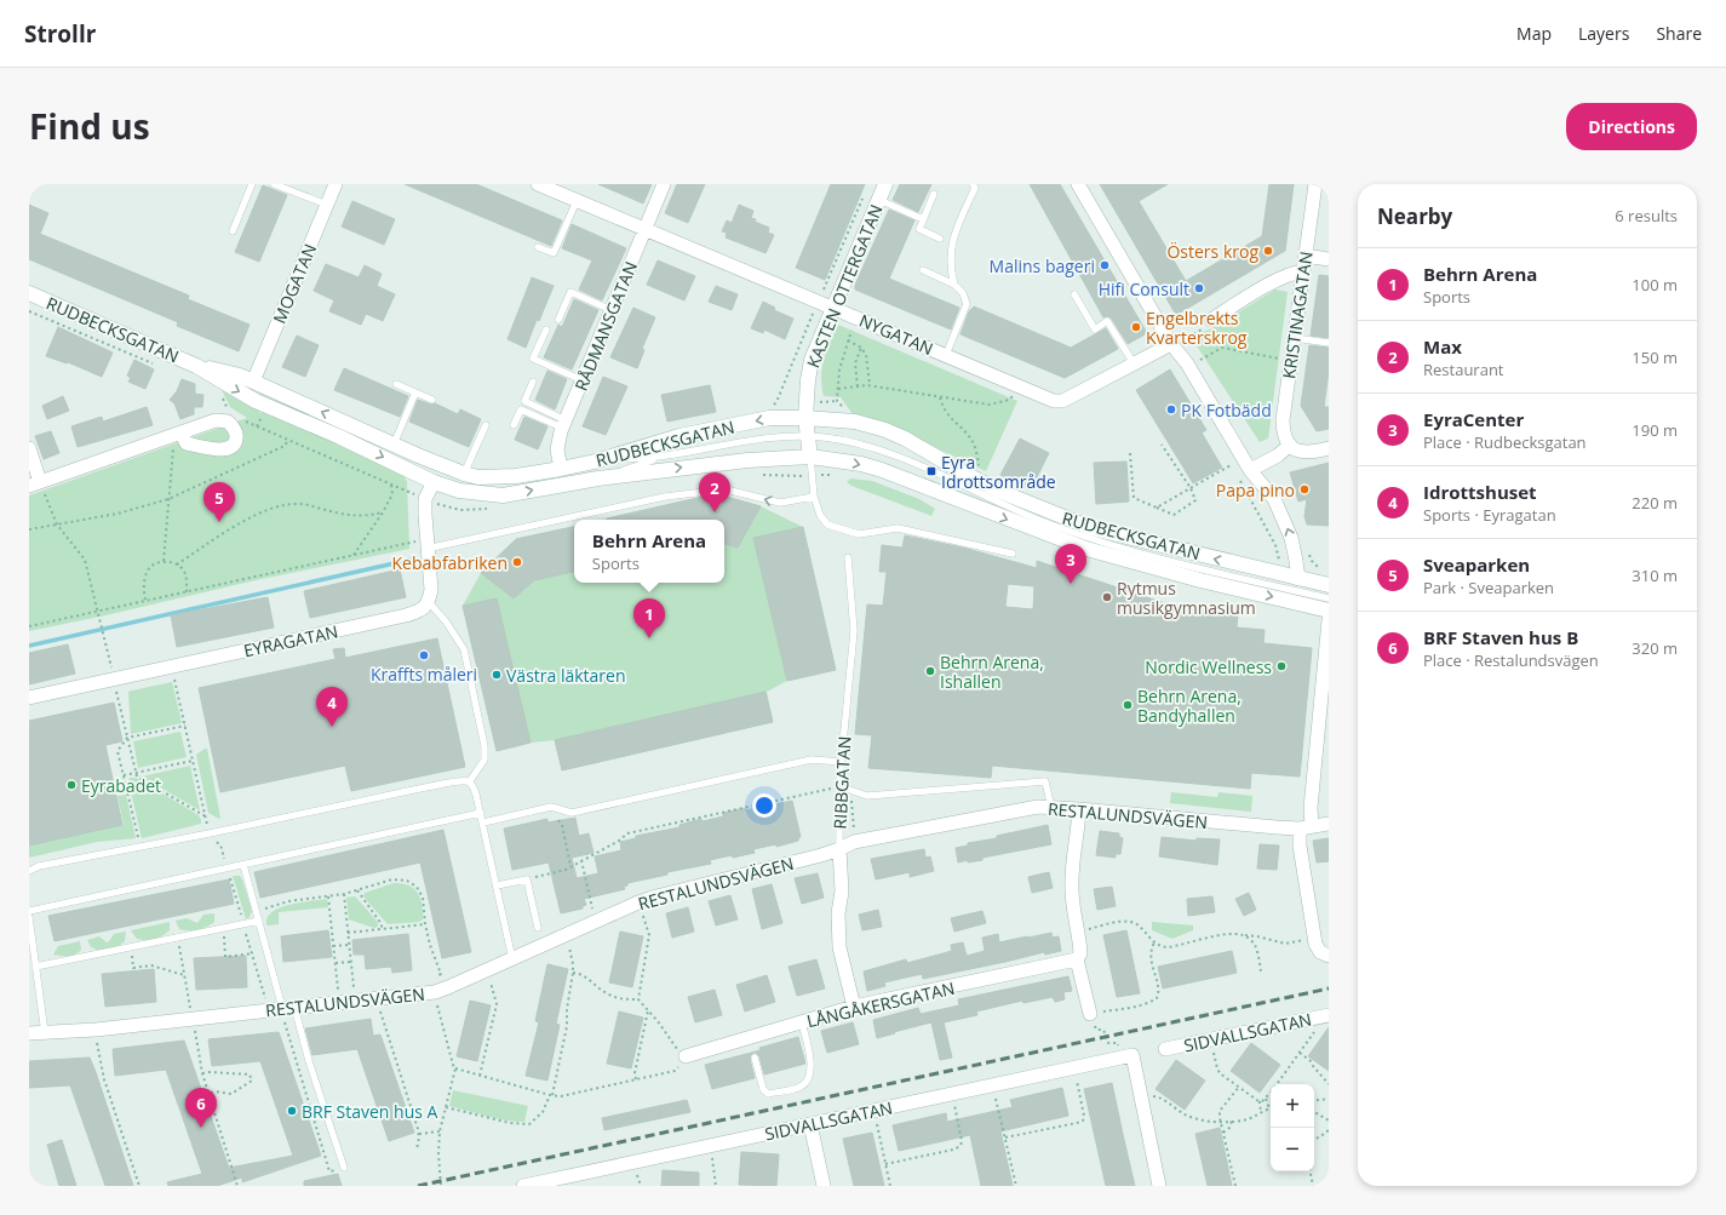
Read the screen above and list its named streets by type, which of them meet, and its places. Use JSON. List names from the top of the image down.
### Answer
{
  "streets": {
    "main road": ["KASTEN OTTERGATAN", "RUDBECKSGATAN"],
    "street": [
      "MOGATAN",
      "KRISTINAGATAN",
      "RÅDMANSGATAN",
      "NYGATAN",
      "EYRAGATAN",
      "RIBBGATAN",
      "RESTALUNDSVÄGEN",
      "LÅNGÅKERSGATAN",
      "SIDVALLSGATAN"
    ]
  },
  "crossings": [
    ["MOGATAN", "RUDBECKSGATAN"],
    ["KASTEN OTTERGATAN", "RUDBECKSGATAN"],
    ["KASTEN OTTERGATAN", "NYGATAN"],
    ["RÅDMANSGATAN", "RUDBECKSGATAN"],
    ["RÅDMANSGATAN", "NYGATAN"],
    ["RIBBGATAN", "RESTALUNDSVÄGEN"],
    ["RIBBGATAN", "LÅNGÅKERSGATAN"]
  ],
  "places": {
    "other": [
      "Östers krog",
      "Malins bageri",
      "Hifi Consult",
      "Engelbrekts Kvarterskrog",
      "PK Fotbädd",
      "Papa pino",
      "Kebabfabriken",
      "Rytmus musikgymnasium",
      "Kraffts måleri",
      "Nordic Wellness",
      "Behrn Arena, Ishallen",
      "Västra läktaren",
      "Behrn Arena, Bandyhallen",
      "Eyrabadet",
      "BRF Staven hus A"
    ],
    "transit": ["Eyra Idrottsområde"]
  },
  "page": {
    "header": "Strollr",
    "nav": ["Map", "Layers", "Share"],
    "title": "Find us",
    "buttons": "Directions",
    "heading": ["Nearby", "6 results"],
    "list": [
      {
        "mark": "1",
        "name": "Behrn Arena",
        "note": "Sports",
        "value": "100 m"
      },
      {
        "mark": "2",
        "name": "Max",
        "note": "Restaurant",
        "value": "150 m"
      },
      {
        "mark": "3",
        "name": "EyraCenter",
        "note": "Place · Rudbecksgatan",
        "value": "190 m"
      },
      {
        "mark": "4",
        "name": "Idrottshuset",
        "note": "Sports · Eyragatan",
        "value": "220 m"
      },
      {
        "mark": "5",
        "name": "Sveaparken",
        "note": "Park · Sveaparken",
        "value": "310 m"
      },
      {
        "mark": "6",
        "name": "BRF Staven hus B",
        "note": "Place · Restalundsvägen",
        "value": "320 m"
      }
    ],
    "pins": [
      "2",
      "5",
      "3",
      "1",
      "4",
      "6"
    ],
    "popup": ["Behrn Arena", "Sports"],
    "map_buttons": ["+", "−"]
  }
}
